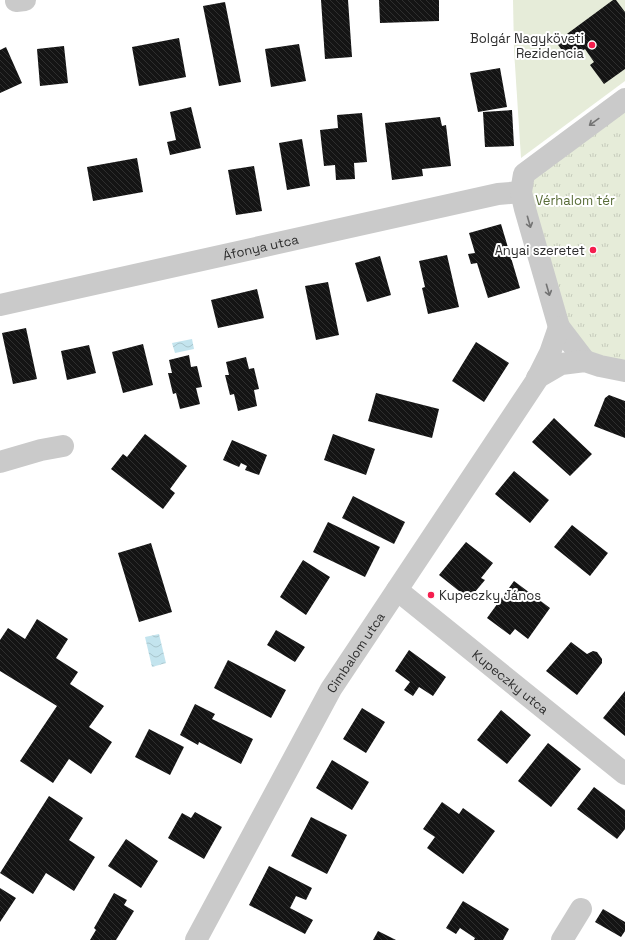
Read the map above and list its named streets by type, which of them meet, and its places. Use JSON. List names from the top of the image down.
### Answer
{
  "streets": {
    "street": ["Áfonya utca", "Cimbalom utca", "Kupeczky utca"]
  },
  "crossings": [
    ["Cimbalom utca", "Kupeczky utca"]
  ],
  "parks": ["Vérhalom tér"],
  "places": ["Bolgár Nagyköveti Rezidencia", "Anyai szeretet", "Kupeczky János"]
}
